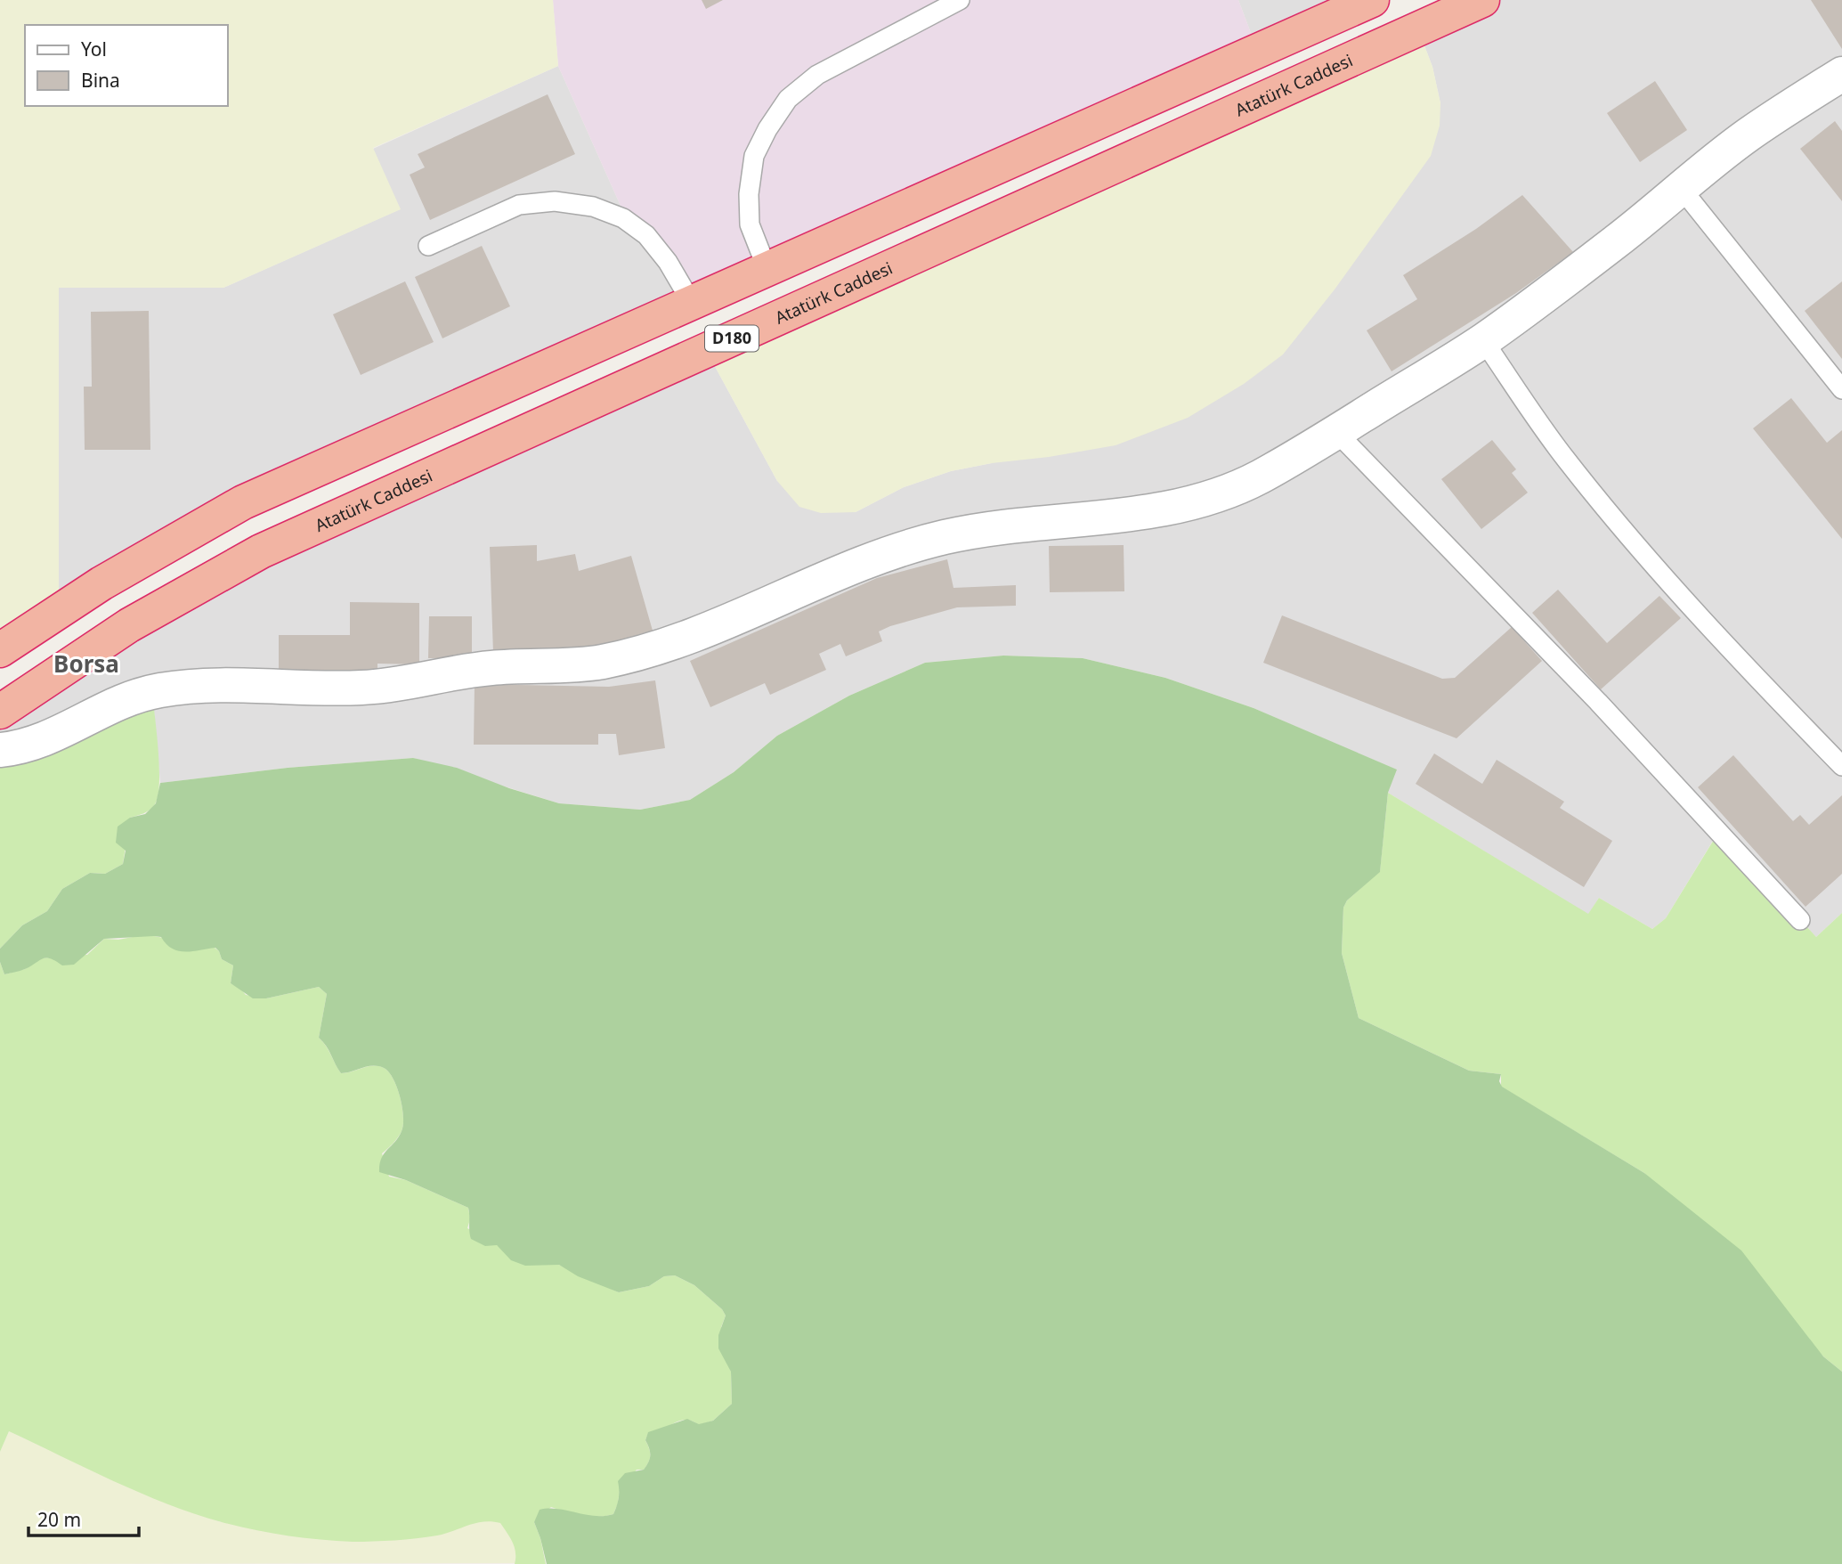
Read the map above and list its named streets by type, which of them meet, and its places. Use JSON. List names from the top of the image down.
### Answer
{
  "streets": {
    "highway": ["Atatürk Caddesi", "D180"]
  },
  "districts": ["Borsa"],
  "legend": ["Yol", "Bina"],
  "scale_bar": "20 m"
}
